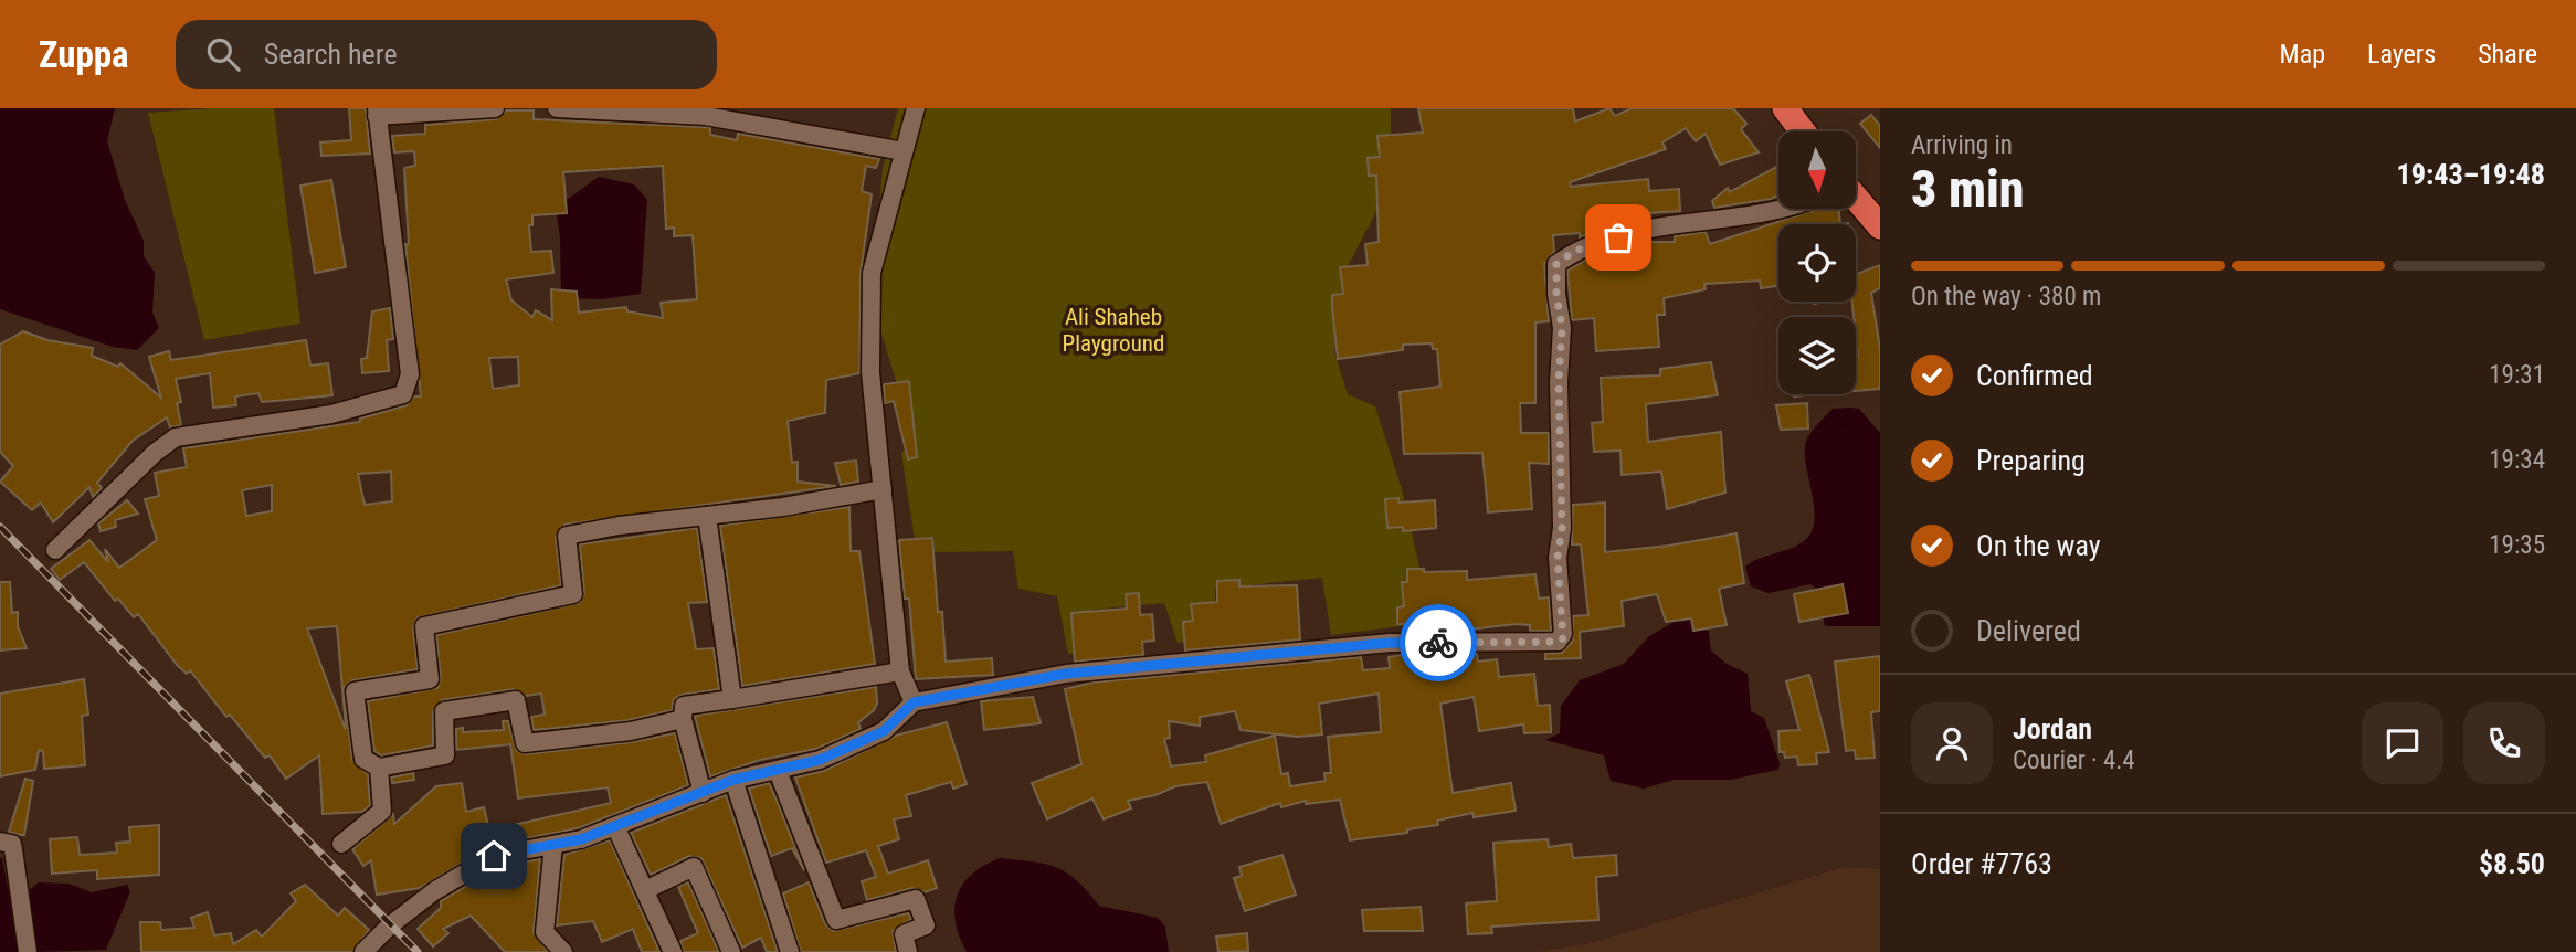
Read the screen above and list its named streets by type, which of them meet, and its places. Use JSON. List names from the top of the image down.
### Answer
{
  "parks": ["Ali Shaheb Playground"],
  "north": "bottom",
  "page": {
    "header": "Zuppa",
    "search": "Search here",
    "nav": ["Map", "Layers", "Share"],
    "heading": ["3 min", "Arriving in", "19:43–19:48"],
    "panel": [
      "Jordan",
      "Courier · 4.4",
      "Order #7763",
      "$8.50"
    ],
    "bar": "On the way · 380 m",
    "list": [
      ["Confirmed", "19:31"],
      ["Preparing", "19:34"],
      ["On the way", "19:35"],
      "Delivered"
    ]
  }
}
